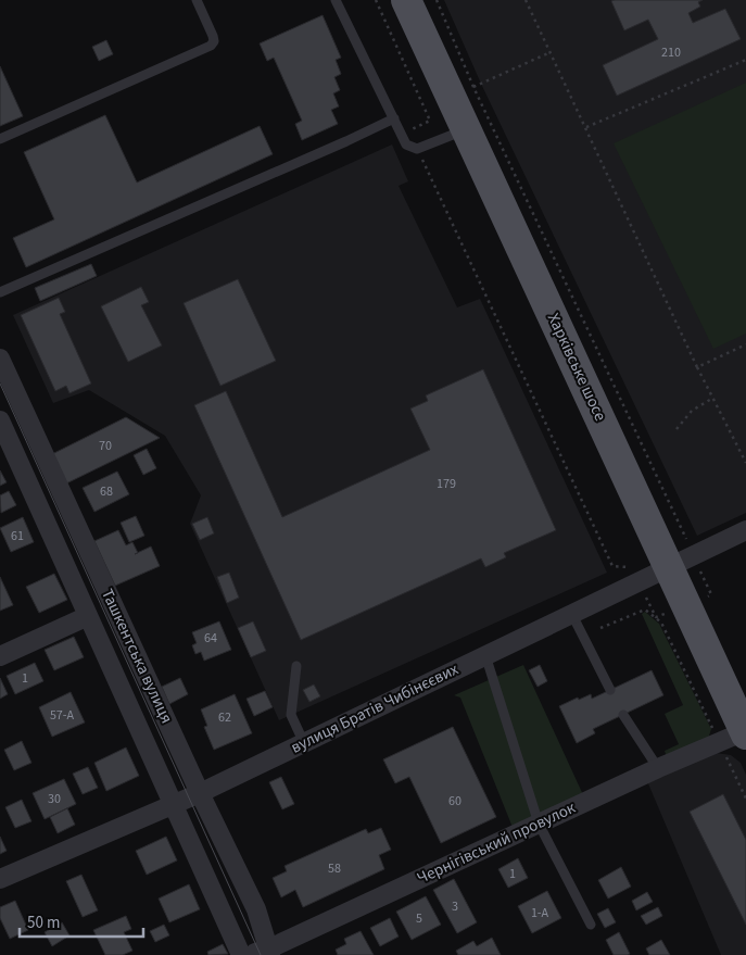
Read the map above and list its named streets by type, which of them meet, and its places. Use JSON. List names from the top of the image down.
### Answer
{
  "streets": {
    "main road": ["Харківське шосе"],
    "street": ["Ташкентська вулиця", "вулиця Братів Чибінєєвих", "Чернігівський провулок"]
  },
  "crossings": [
    ["Харківське шосе", "вулиця Братів Чибінєєвих"],
    ["Харківське шосе", "Чернігівський провулок"],
    ["Ташкентська вулиця", "вулиця Братів Чибінєєвих"],
    ["Ташкентська вулиця", "Чернігівський провулок"]
  ],
  "house_numbers": [
    "210",
    "70",
    "179",
    "68",
    "61",
    "64",
    "1",
    "57-А",
    "62",
    "30",
    "60",
    "58",
    "1",
    "3",
    "1-А",
    "5"
  ],
  "scale_bar": "50 m"
}
